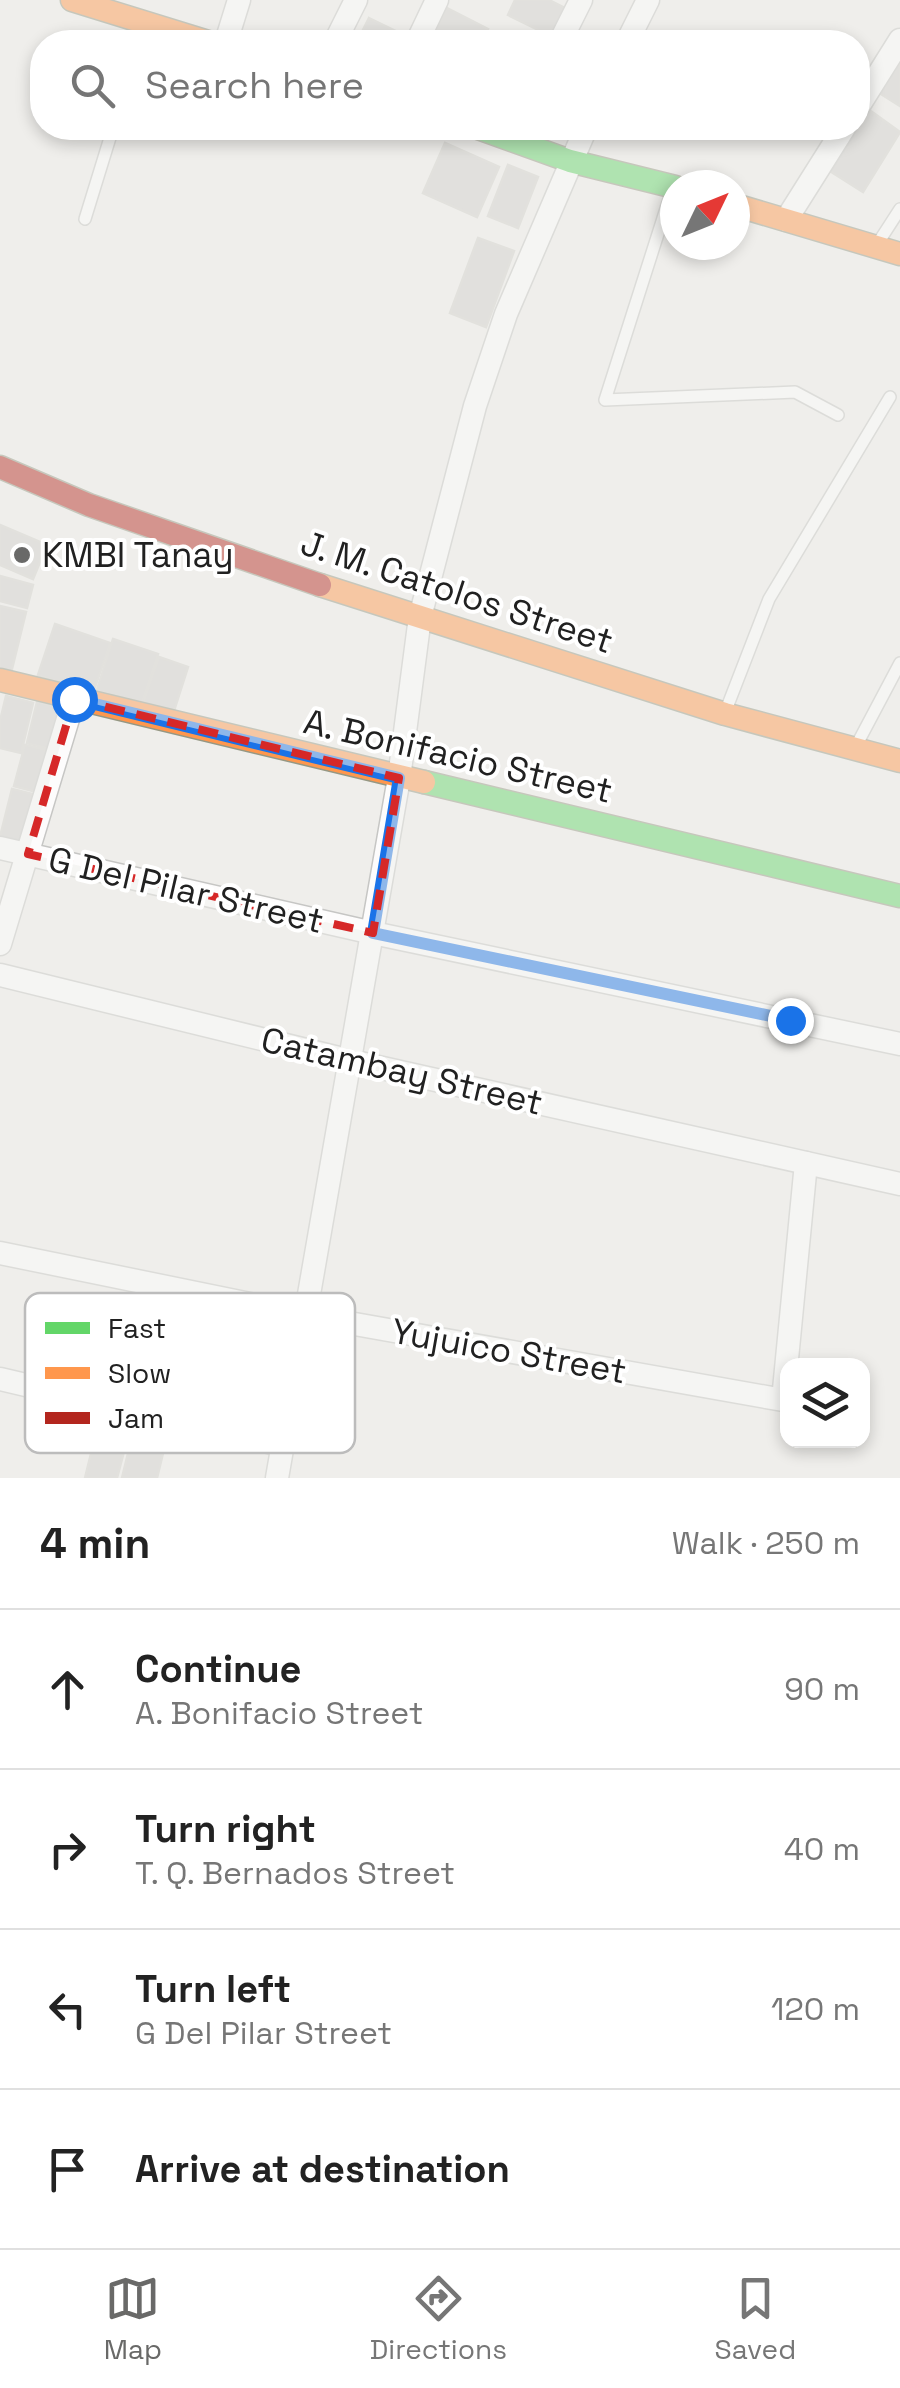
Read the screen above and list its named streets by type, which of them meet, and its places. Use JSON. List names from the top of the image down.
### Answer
{
  "streets": {
    "street": [
      "J. M. Catolos Street",
      "A. Bonifacio Street",
      "G Del Pilar Street",
      "Catambay Street",
      "Yujuico Street"
    ]
  },
  "crossings": [
    ["Catambay Street", "Yujuico Street"]
  ],
  "places": ["KMBI Tanay"],
  "legend": ["Fast", "Slow", "Jam"],
  "north": "top right",
  "page": {
    "search": "Search here",
    "heading": ["4 min", "Walk · 250 m"],
    "list": [
      ["Continue", "A. Bonifacio Street", "90 m"],
      ["Turn right", "T. Q. Bernados Street", "40 m"],
      ["Turn left", "G Del Pilar Street", "120 m"],
      "Arrive at destination"
    ],
    "nav": ["Map", "Directions", "Saved"]
  }
}
